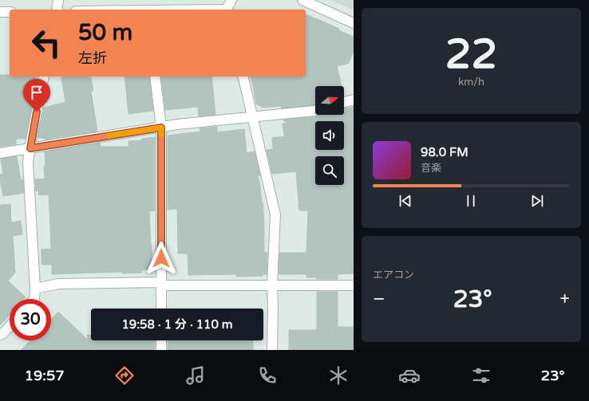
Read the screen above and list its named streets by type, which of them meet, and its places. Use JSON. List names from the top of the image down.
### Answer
{
  "north": "right",
  "page": {
    "tile": [
      ["22", "km/h"],
      "エアコン"
    ],
    "turn": ["50 m", "左折"],
    "song": ["98.0 FM", "音楽"],
    "heat": ["−", "23°", "+"],
    "limit": "30",
    "trip": "19:58 · 1 分 · 110 m",
    "tabs": ["19:57", "23°"]
  }
}
